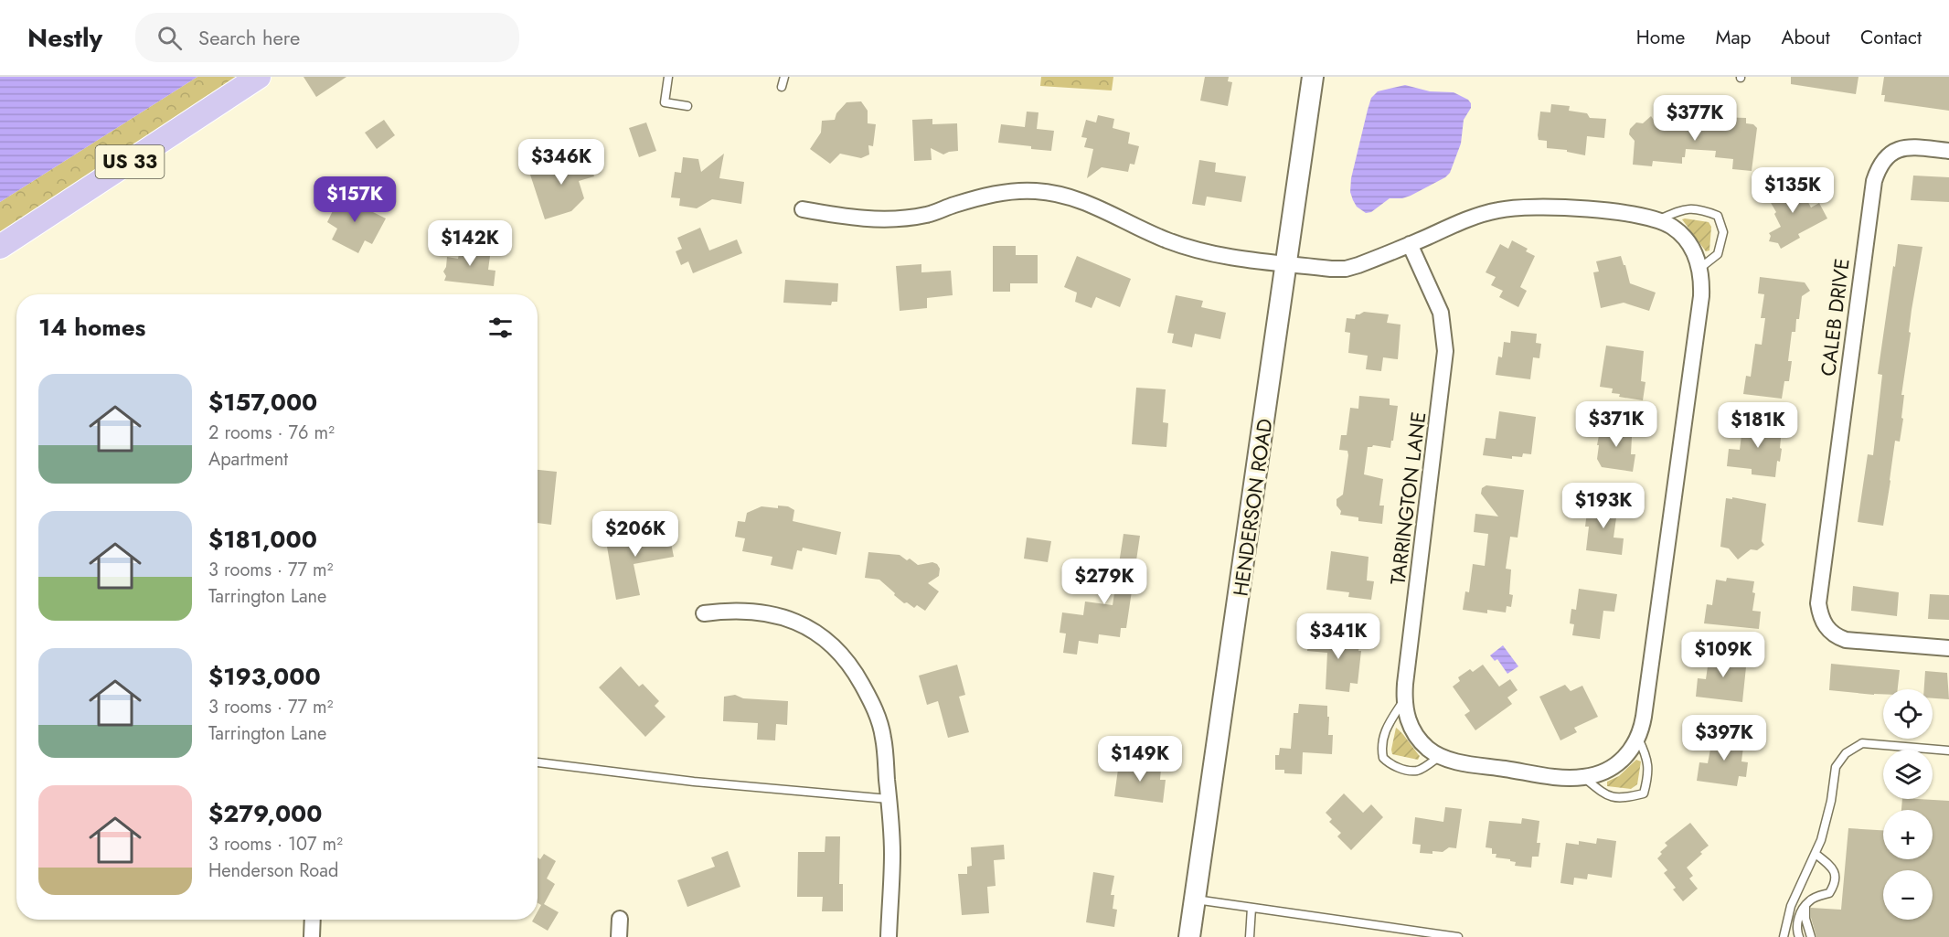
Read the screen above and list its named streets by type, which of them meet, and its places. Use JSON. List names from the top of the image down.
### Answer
{
  "streets": {
    "main road": ["US 33", "HENDERSON ROAD"],
    "street": ["CALEB DRIVE", "TARRINGTON LANE"]
  },
  "crossings": [
    ["TARRINGTON LANE", "HENDERSON ROAD"]
  ],
  "page": {
    "header": "Nestly",
    "search": "Search here",
    "nav": [
      "Home",
      "Map",
      "About",
      "Contact"
    ],
    "price": [
      "$377K",
      "$346K",
      "$135K",
      "$157K",
      "$142K",
      "$371K",
      "$181K",
      "$193K",
      "$206K",
      "$279K",
      "$341K",
      "$109K",
      "$397K",
      "$149K"
    ],
    "heading": "14 homes",
    "list": [
      {
        "name": "$157,000",
        "note": "2 rooms · 76 m² · Apartment"
      },
      {
        "name": "$181,000",
        "note": "3 rooms · 77 m² · Tarrington Lane"
      },
      {
        "name": "$193,000",
        "note": "3 rooms · 77 m² · Tarrington Lane"
      },
      {
        "name": "$279,000",
        "note": "3 rooms · 107 m² · Henderson Road"
      }
    ],
    "map_buttons": ["+", "−"]
  }
}
